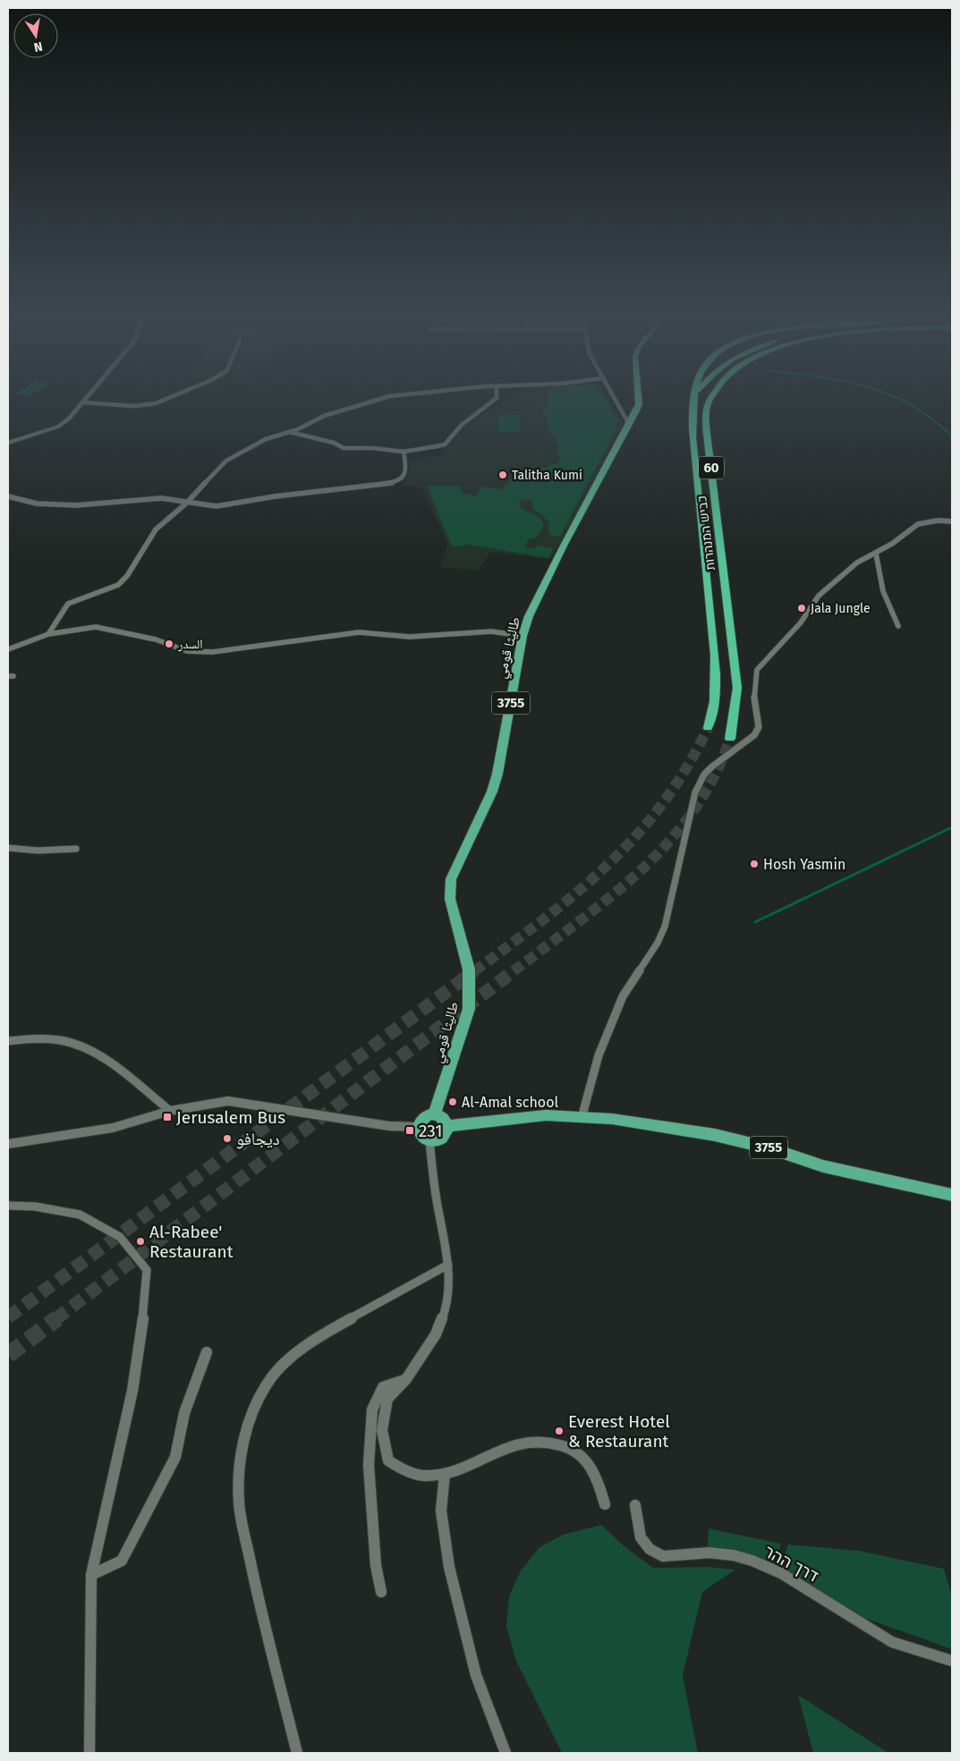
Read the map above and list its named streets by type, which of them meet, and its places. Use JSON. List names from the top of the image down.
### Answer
{
  "streets": {
    "highway": ["60", "כביש המנהרות"],
    "main road": ["طاليثا قومي", "3755"],
    "street": ["דרך ההר"]
  },
  "crossings": [
    ["60", "כביש המנהרות"],
    ["طاليثا قومي", "3755"]
  ],
  "places": {
    "other": [
      "Talitha Kumi",
      "Jala Jungle",
      "السدر",
      "Hosh Yasmin",
      "Al-Amal school",
      "ديجافو",
      "Al-Rabee' Restaurant",
      "Everest Hotel & Restaurant"
    ],
    "transit": ["Jerusalem Bus", "231"]
  },
  "north": "bottom"
}
